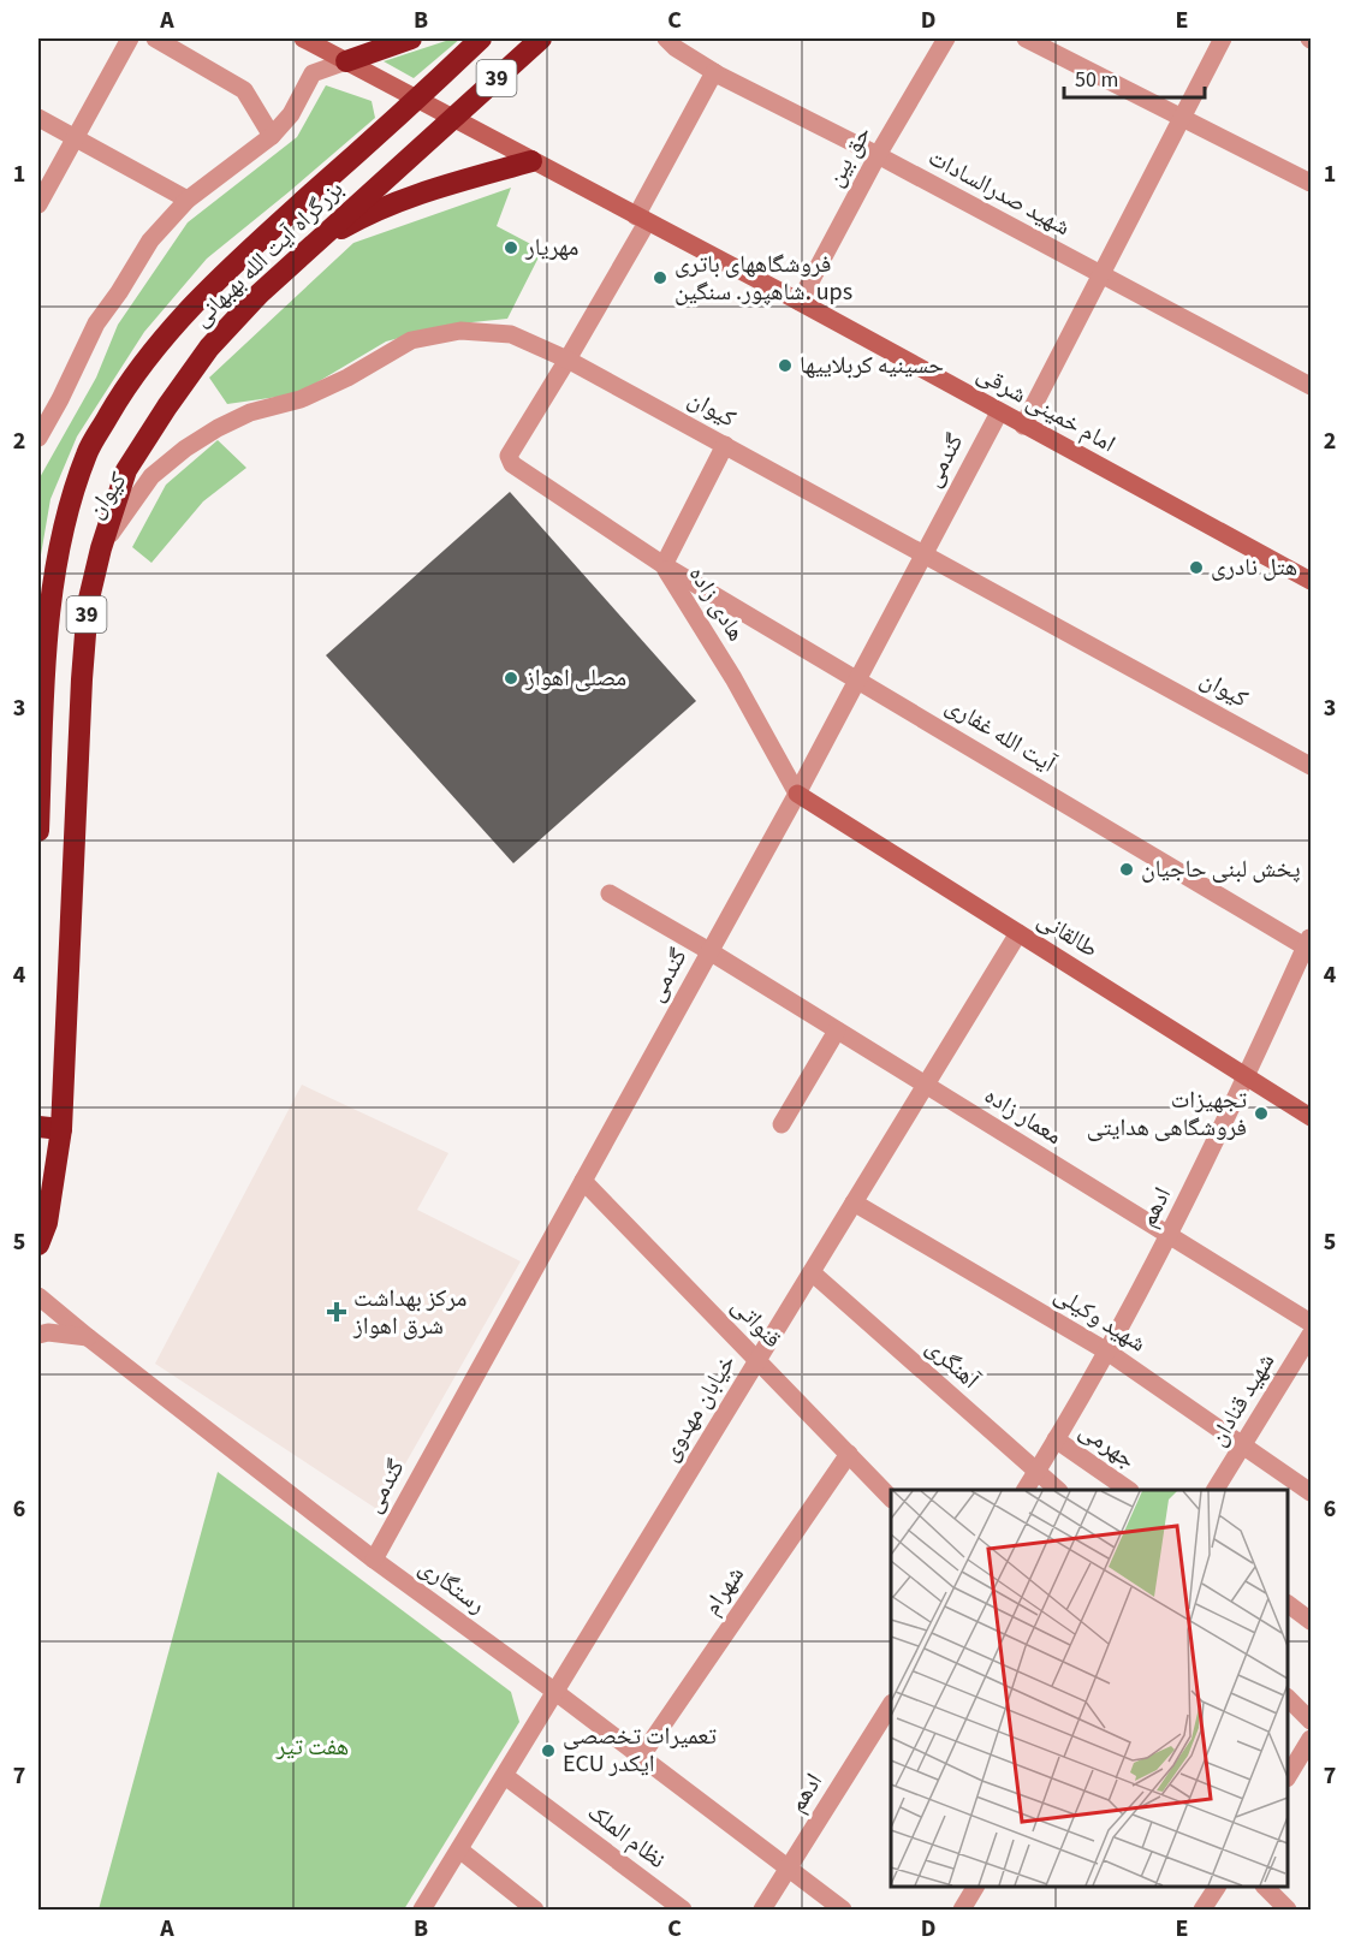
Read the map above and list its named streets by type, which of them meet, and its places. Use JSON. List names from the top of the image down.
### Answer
{
  "streets": {
    "highway": ["39", "بزرگراه آیت الله بهبهانی"],
    "main road": ["امام خمینی شرقی", "طالقانی"],
    "street": [
      "حق بین",
      "شهید صدرالسادات",
      "کیوان",
      "گندمی",
      "هادی زاده",
      "آیت الله غفاری",
      "معمار زاده",
      "ادهم",
      "شهید وکیلی",
      "قنواتی",
      "آهنگری",
      "شهید قنادان",
      "خیابان مهدوی",
      "جهرمی",
      "رستگاری",
      "شهرام",
      "نظام الملک"
    ]
  },
  "crossings": [
    ["حق بین", "شهید صدرالسادات"],
    ["حق بین", "امام خمینی شرقی"],
    ["بزرگراه آیت الله بهبهانی", "کیوان"],
    ["بزرگراه آیت الله بهبهانی", "امام خمینی شرقی"],
    ["کیوان", "گندمی"],
    ["کیوان", "هادی زاده"],
    ["امام خمینی شرقی", "گندمی"],
    ["گندمی", "هادی زاده"],
    ["گندمی", "آیت الله غفاری"],
    ["گندمی", "طالقانی"],
    ["گندمی", "معمار زاده"],
    ["گندمی", "قنواتی"],
    ["گندمی", "رستگاری"],
    ["هادی زاده", "آیت الله غفاری"],
    ["هادی زاده", "طالقانی"],
    ["آیت الله غفاری", "ادهم"],
    ["طالقانی", "ادهم"],
    ["طالقانی", "خیابان مهدوی"],
    ["معمار زاده", "ادهم"],
    ["معمار زاده", "خیابان مهدوی"],
    ["ادهم", "شهید وکیلی"],
    ["ادهم", "آهنگری"],
    ["ادهم", "جهرمی"],
    ["ادهم", "رستگاری"],
    ["شهید وکیلی", "شهید قنادان"],
    ["شهید وکیلی", "خیابان مهدوی"],
    ["قنواتی", "خیابان مهدوی"],
    ["قنواتی", "شهرام"],
    ["آهنگری", "خیابان مهدوی"],
    ["خیابان مهدوی", "رستگاری"],
    ["خیابان مهدوی", "نظام الملک"],
    ["رستگاری", "شهرام"]
  ],
  "parks": ["هفت تیر"],
  "places": {
    "other": [
      "مهریار",
      "فروشگاههای باتری شاهپور. سنگین. ups",
      "حسینیه کربلاییها",
      "هتل نادری",
      "مصلی اهواز",
      "پخش لبنی حاجیان",
      "تجهیزات فروشگاهی هدایتی",
      "تعمیرات تخصصی ECU ایکدر"
    ],
    "health": ["مرکز بهداشت شرق اهواز"]
  },
  "scale_bar": "50 m",
  "grid": {
    "columns": [
      "A",
      "B",
      "C",
      "D",
      "E"
    ],
    "rows": [
      "1",
      "2",
      "3",
      "4",
      "5",
      "6",
      "7"
    ]
  }
}
